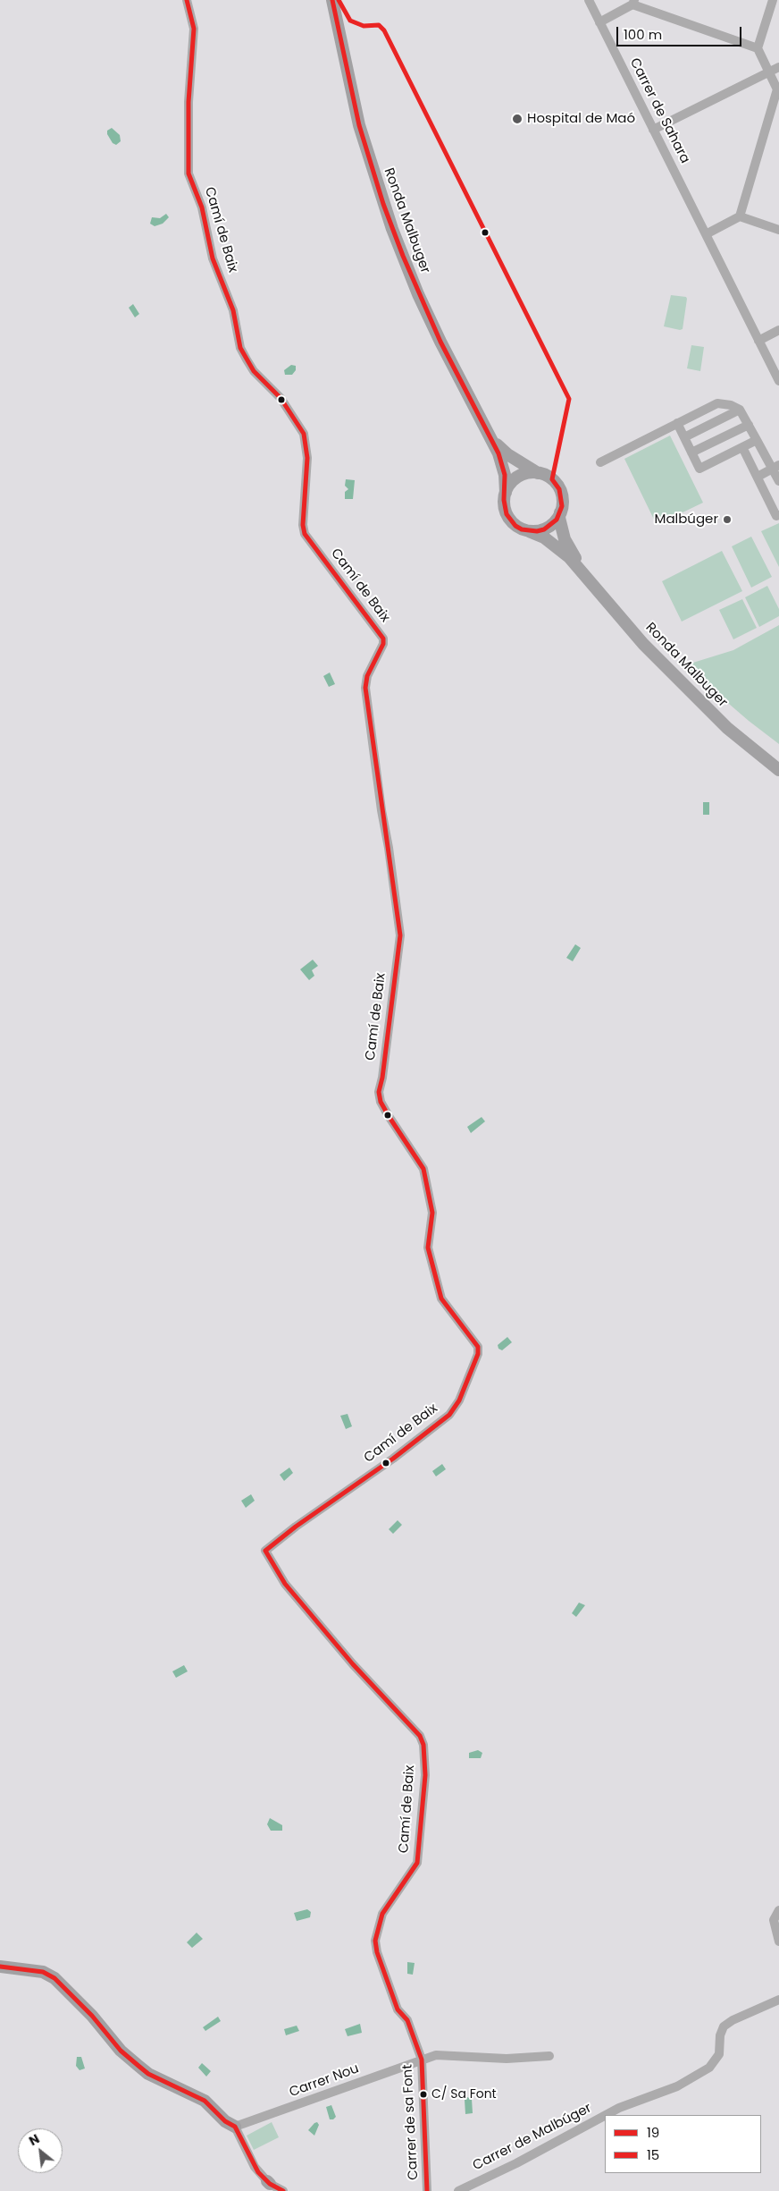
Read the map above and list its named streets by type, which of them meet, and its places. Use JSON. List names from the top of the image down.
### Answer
{
  "streets": {
    "street": [
      "Carrer de Sahara",
      "Ronda Malbuger",
      "Camí de Baix",
      "Carrer Nou",
      "Carrer de sa Font",
      "Carrer de Malbúger"
    ]
  },
  "crossings": [
    ["Camí de Baix", "Carrer de sa Font"],
    ["Carrer Nou", "Carrer de sa Font"]
  ],
  "places": ["Hospital de Maó", "Malbúger", "C/ Sa Font"],
  "lines": ["transit line 19", "transit line 15"],
  "legend": ["19", "15"],
  "scale_bar": "100 m",
  "north": "top left"
}
